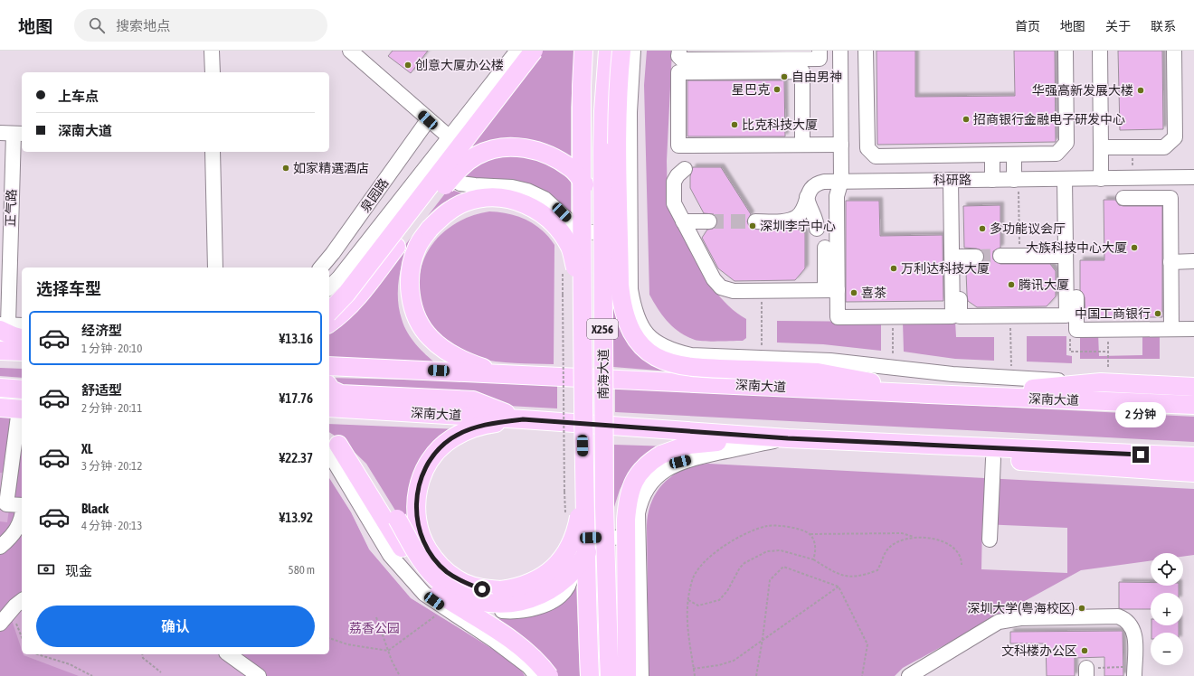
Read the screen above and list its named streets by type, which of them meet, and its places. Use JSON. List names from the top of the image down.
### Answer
{
  "streets": {
    "main road": ["X256", "南海大道", "深南大道"],
    "street": ["科研路", "泉园路", "正气路"]
  },
  "parks": ["荔香公园"],
  "places": [
    "创意大厦办公楼",
    "自由男神",
    "星巴克",
    "华强高新发展大楼",
    "招商银行金融电子研发中心",
    "比克科技大厦",
    "如家精選酒店",
    "深圳李宁中心",
    "多功能议会厅",
    "大族科技中心大厦",
    "万利达科技大厦",
    "腾讯大厦",
    "喜茶",
    "中国工商银行",
    "深圳大学(粤海校区)",
    "文科楼办公区"
  ],
  "page": {
    "header": "地图",
    "search": "搜索地点",
    "nav": [
      "首页",
      "地图",
      "关于",
      "联系"
    ],
    "banner": ["上车点", "深南大道"],
    "heading": "选择车型",
    "list": [
      {
        "name": "经济型",
        "note": "1 分钟 · 20:10",
        "value": "¥13.16"
      },
      {
        "name": "舒适型",
        "note": "2 分钟 · 20:11",
        "value": "¥17.76"
      },
      {
        "name": "XL",
        "note": "3 分钟 · 20:12",
        "value": "¥22.37"
      },
      {
        "name": "Black",
        "note": "4 分钟 · 20:13",
        "value": "¥13.92"
      }
    ],
    "bubble": "2 分钟",
    "pay": ["现金", "580 m"],
    "map_buttons": ["+", "−"],
    "buttons": "确认"
  }
}
